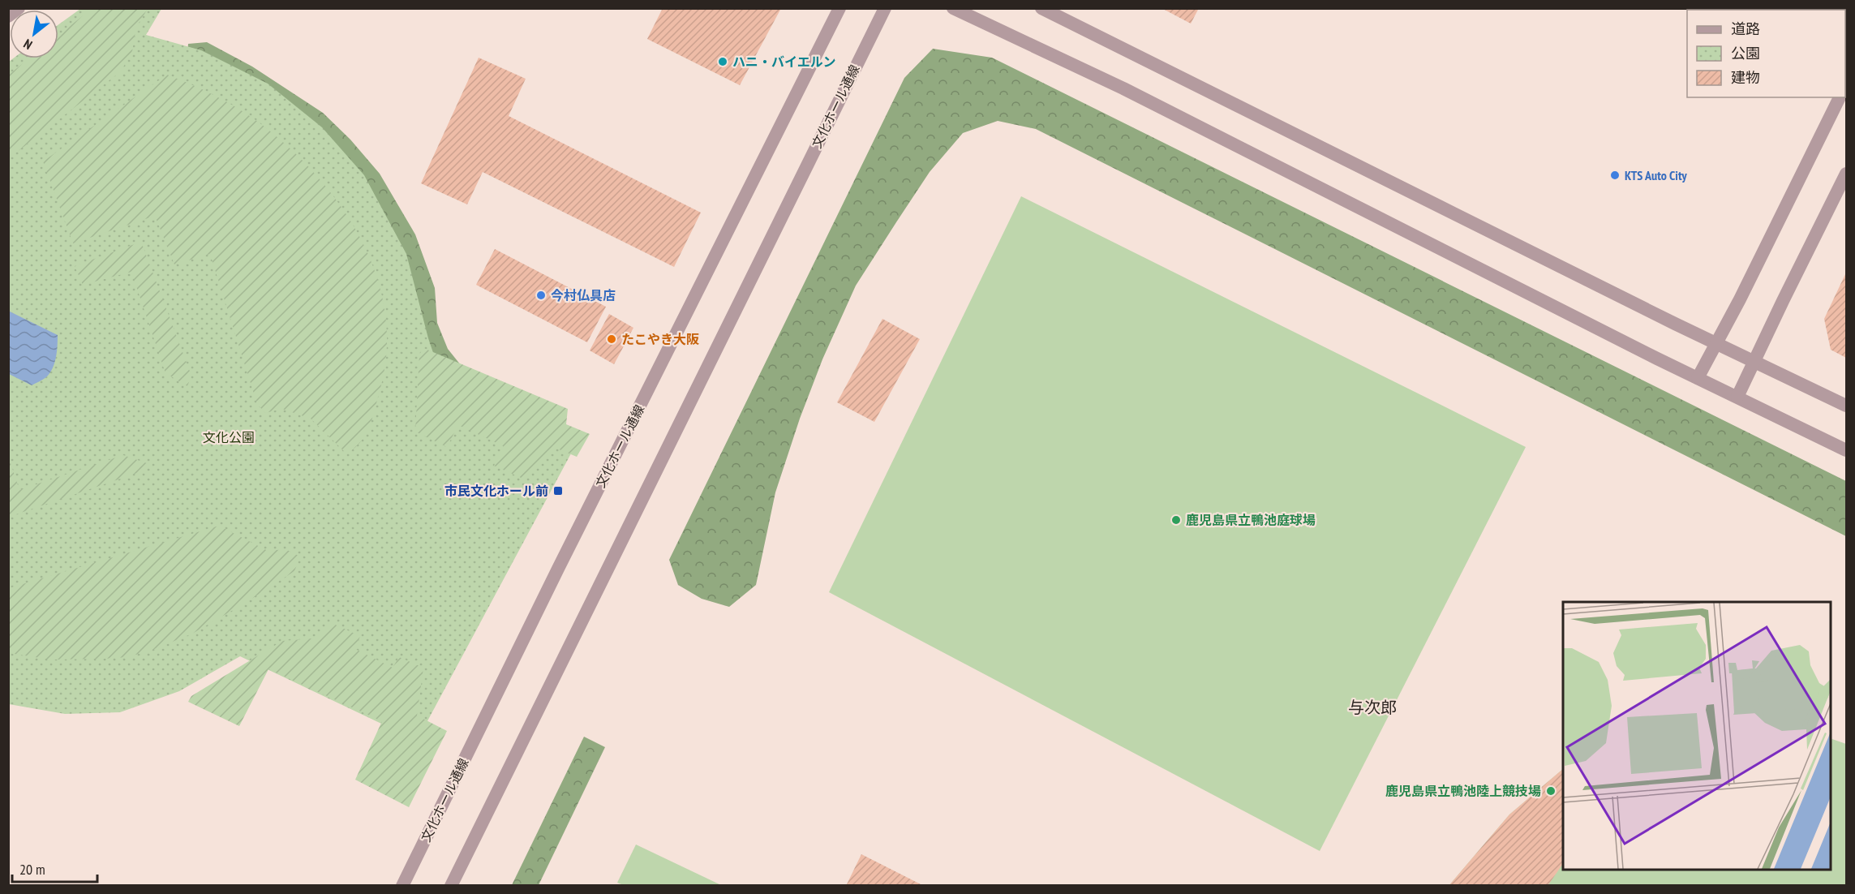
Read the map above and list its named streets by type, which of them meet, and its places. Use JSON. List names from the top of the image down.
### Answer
{
  "streets": {
    "street": ["文化ホール通線"]
  },
  "districts": ["与次郎"],
  "parks": ["文化公園"],
  "places": {
    "other": [
      "ハニ・バイエルン",
      "KTS Auto City",
      "今村仏具店",
      "たこやき大阪",
      "鹿児島県立鴨池庭球場",
      "鹿児島県立鴨池陸上競技場"
    ],
    "transit": ["市民文化ホール前"]
  },
  "legend": ["道路", "公園", "建物"],
  "scale_bar": "20 m",
  "north": "bottom left"
}
